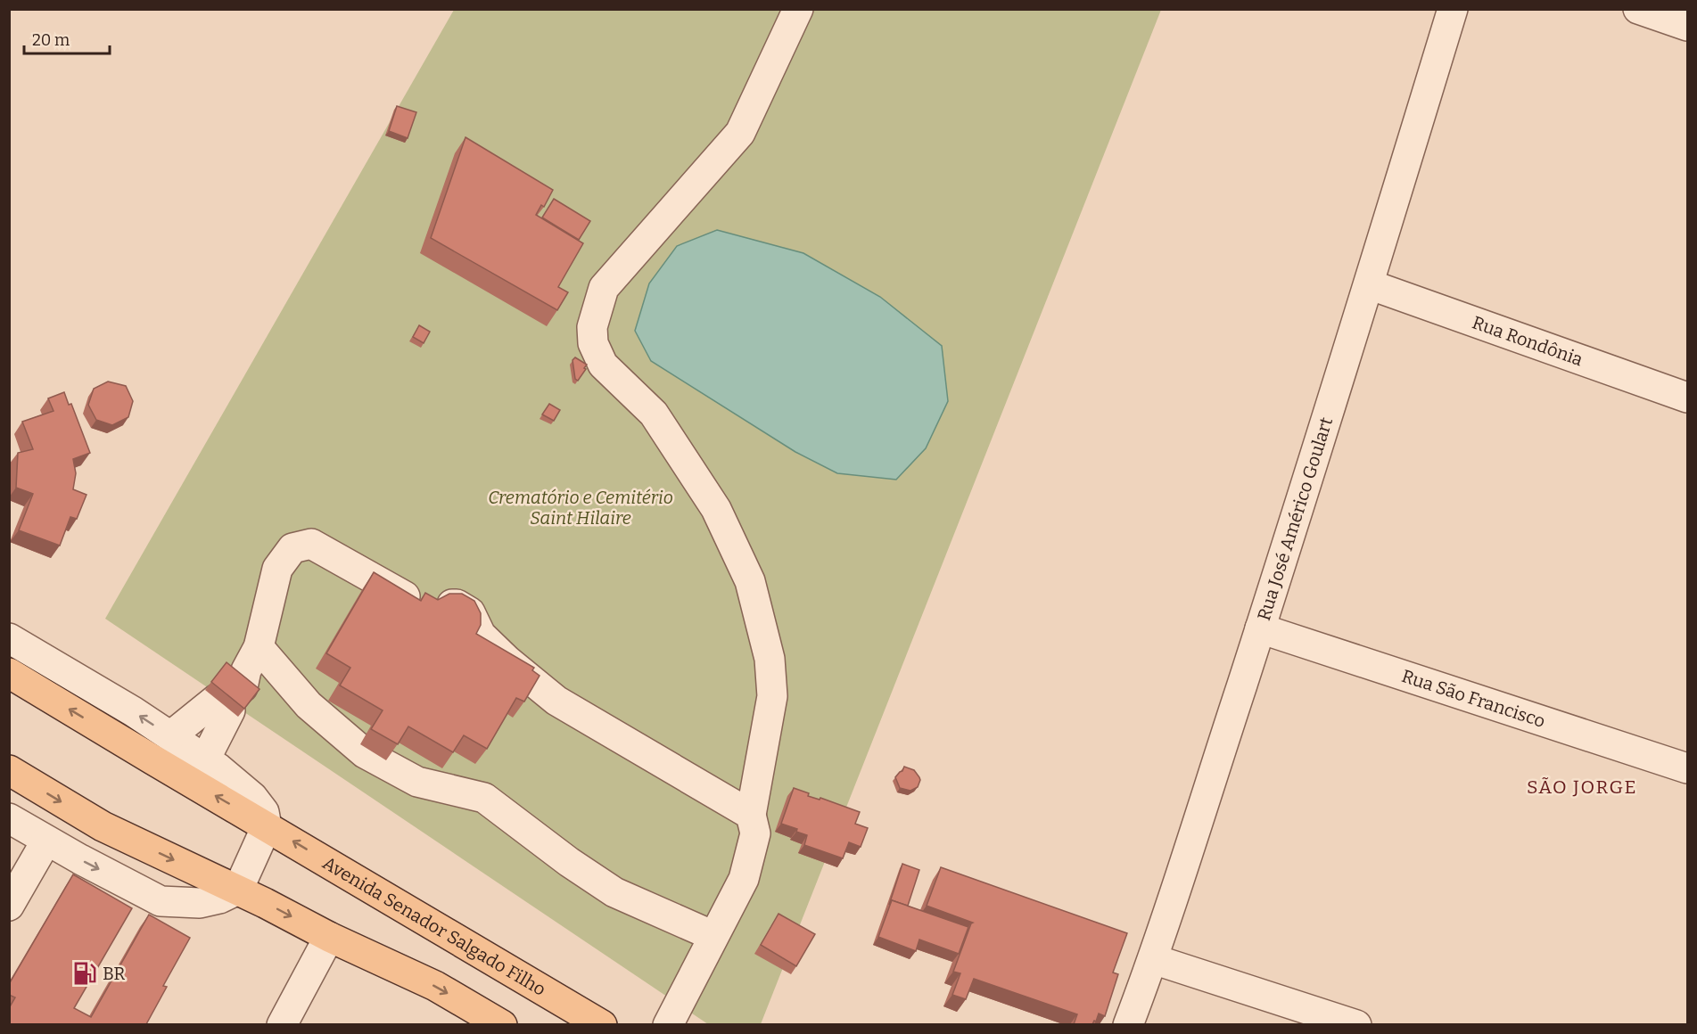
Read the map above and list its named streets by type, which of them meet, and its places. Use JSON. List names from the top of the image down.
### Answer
{
  "streets": {
    "main road": ["Avenida Senador Salgado Filho"],
    "street": ["Rua Rondônia", "Rua José Américo Goulart", "Rua São Francisco"]
  },
  "crossings": [
    ["Rua Rondônia", "Rua José Américo Goulart"],
    ["Rua José Américo Goulart", "Rua São Francisco"]
  ],
  "districts": ["SÃO JORGE"],
  "parks": ["Crematório e Cemitério Saint Hilaire"],
  "places": {
    "fuel station": ["BR"]
  },
  "scale_bar": "20 m"
}
